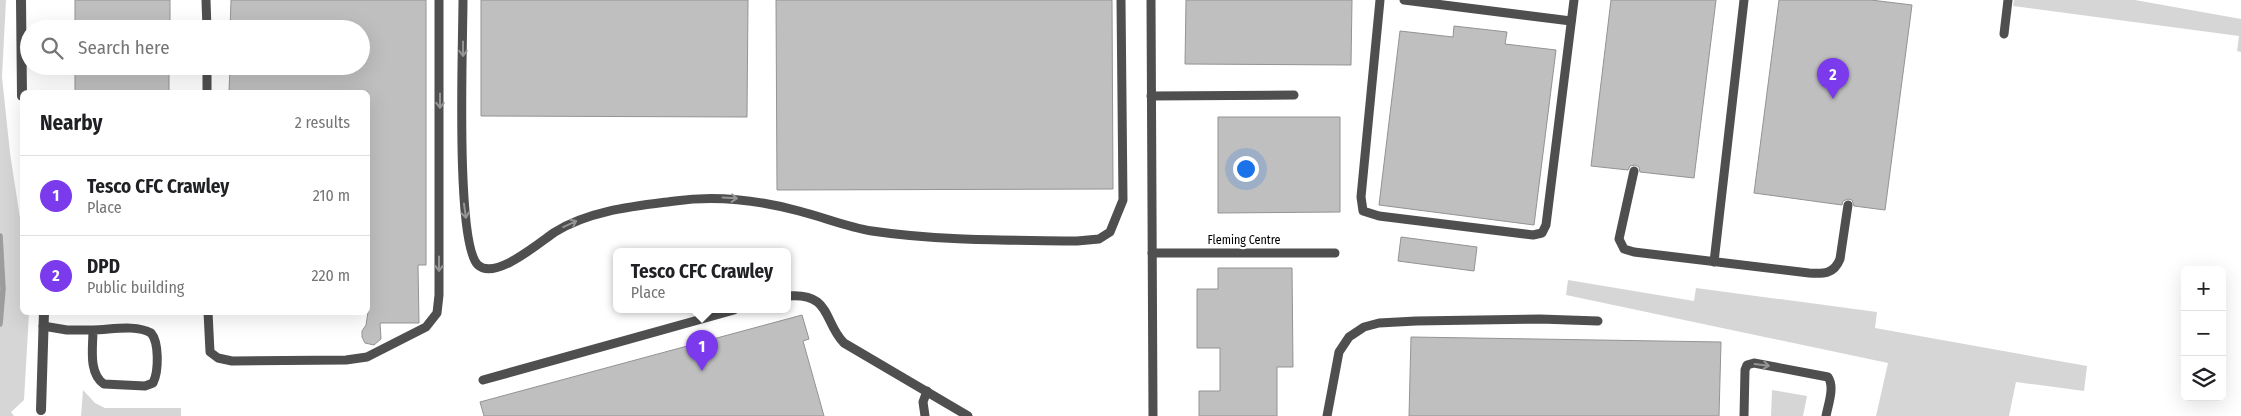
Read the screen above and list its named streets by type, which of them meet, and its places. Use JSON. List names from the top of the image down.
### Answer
{
  "streets": {
    "lane": ["Fleming Centre"]
  },
  "page": {
    "search": "Search here",
    "pins": ["2", "1"],
    "heading": ["Nearby", "2 results"],
    "list": [
      {
        "mark": "1",
        "name": "Tesco CFC Crawley",
        "note": "Place",
        "value": "210 m"
      },
      {
        "mark": "2",
        "name": "DPD",
        "note": "Public building",
        "value": "220 m"
      }
    ],
    "popup": ["Tesco CFC Crawley", "Place"],
    "map_buttons": ["+", "−"]
  }
}
